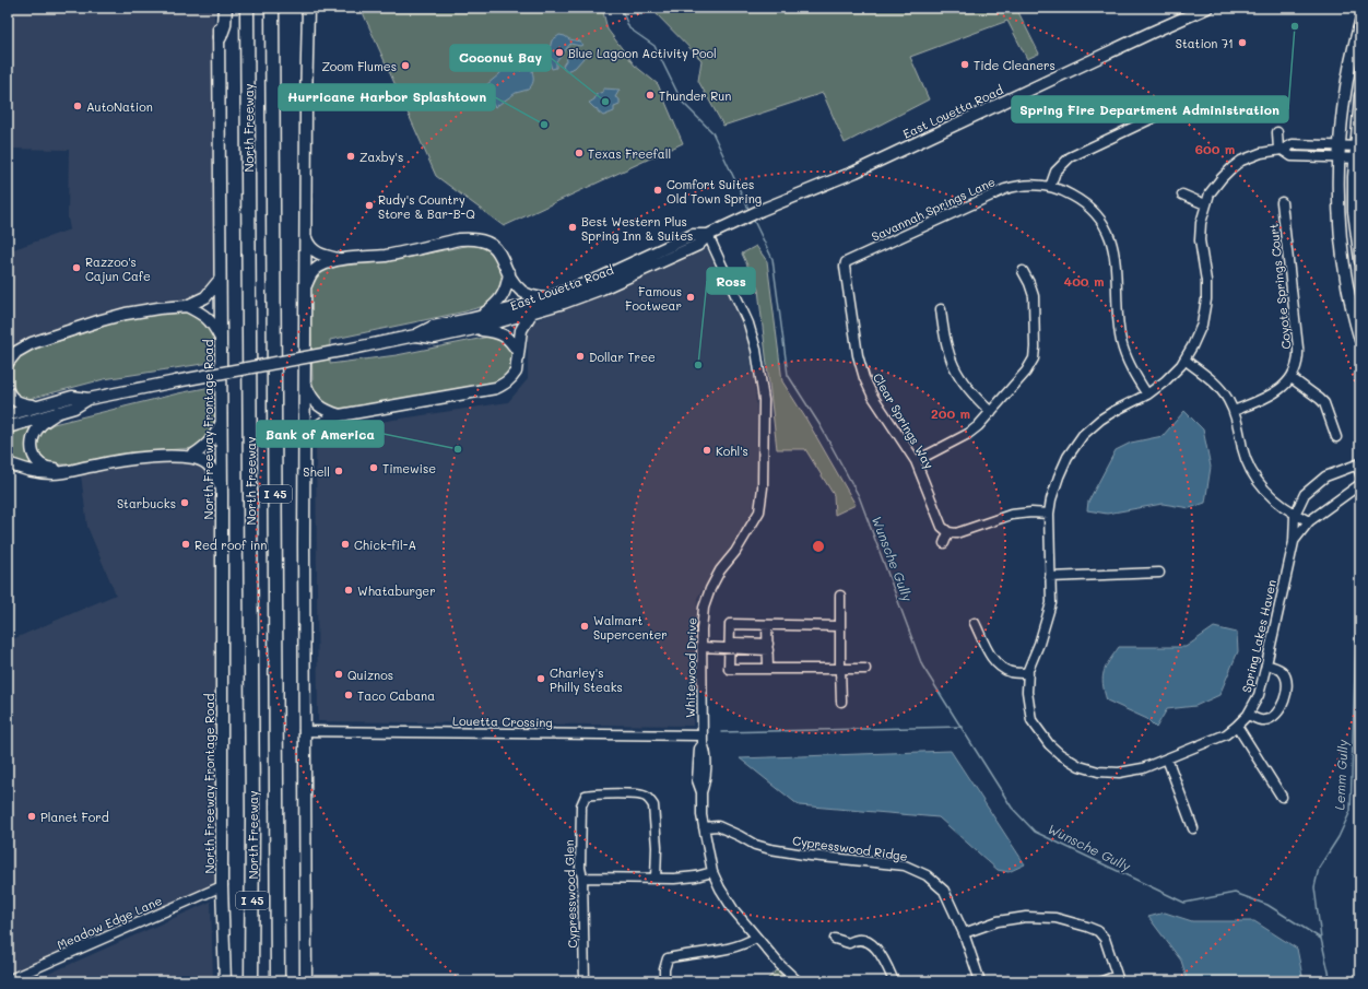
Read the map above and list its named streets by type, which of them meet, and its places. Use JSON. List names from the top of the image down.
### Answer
{
  "streets": {
    "highway": ["North Freeway", "I 45"],
    "main road": ["East Louetta Road", "North Freeway Frontage Road"],
    "street": [
      "Savannah Springs Lane",
      "Coyote Springs Court",
      "Clear Springs Way",
      "Spring Lakes Haven",
      "Whitewood Drive",
      "Louetta Crossing",
      "Cypresswood Ridge",
      "Cypresswood Glen",
      "Meadow Edge Lane"
    ]
  },
  "crossings": [
    ["East Louetta Road", "Whitewood Drive"],
    ["Savannah Springs Lane", "Clear Springs Way"],
    ["Savannah Springs Lane", "Spring Lakes Haven"],
    ["North Freeway Frontage Road", "Meadow Edge Lane"],
    ["Whitewood Drive", "Louetta Crossing"],
    ["Whitewood Drive", "Cypresswood Ridge"]
  ],
  "water": ["Wunsche Gully", "Lemm Gully"],
  "places": [
    "Spring Fire Department Administration",
    "Station 71",
    "Blue Lagoon Activity Pool",
    "Tide Cleaners",
    "Zoom Flumes",
    "Thunder Run",
    "Coconut Bay",
    "AutoNation",
    "Hurricane Harbor Splashtown",
    "Texas Freefall",
    "Zaxby's",
    "Comfort Suites Old Town Spring",
    "Rudy's Country Store & Bar-B-Q",
    "Best Western Plus Spring Inn & Suites",
    "Razzoo's Cajun Cafe",
    "Famous Footwear",
    "Dollar Tree",
    "Ross",
    "Bank of America",
    "Kohl's",
    "Timewise",
    "Shell",
    "Starbucks",
    "Red roof inn",
    "Chick-fil-A",
    "Whataburger",
    "Walmart Supercenter",
    "Quiznos",
    "Charley's Philly Steaks",
    "Taco Cabana",
    "Planet Ford"
  ],
  "rings": ["600 m", "400 m", "200 m"]
}
